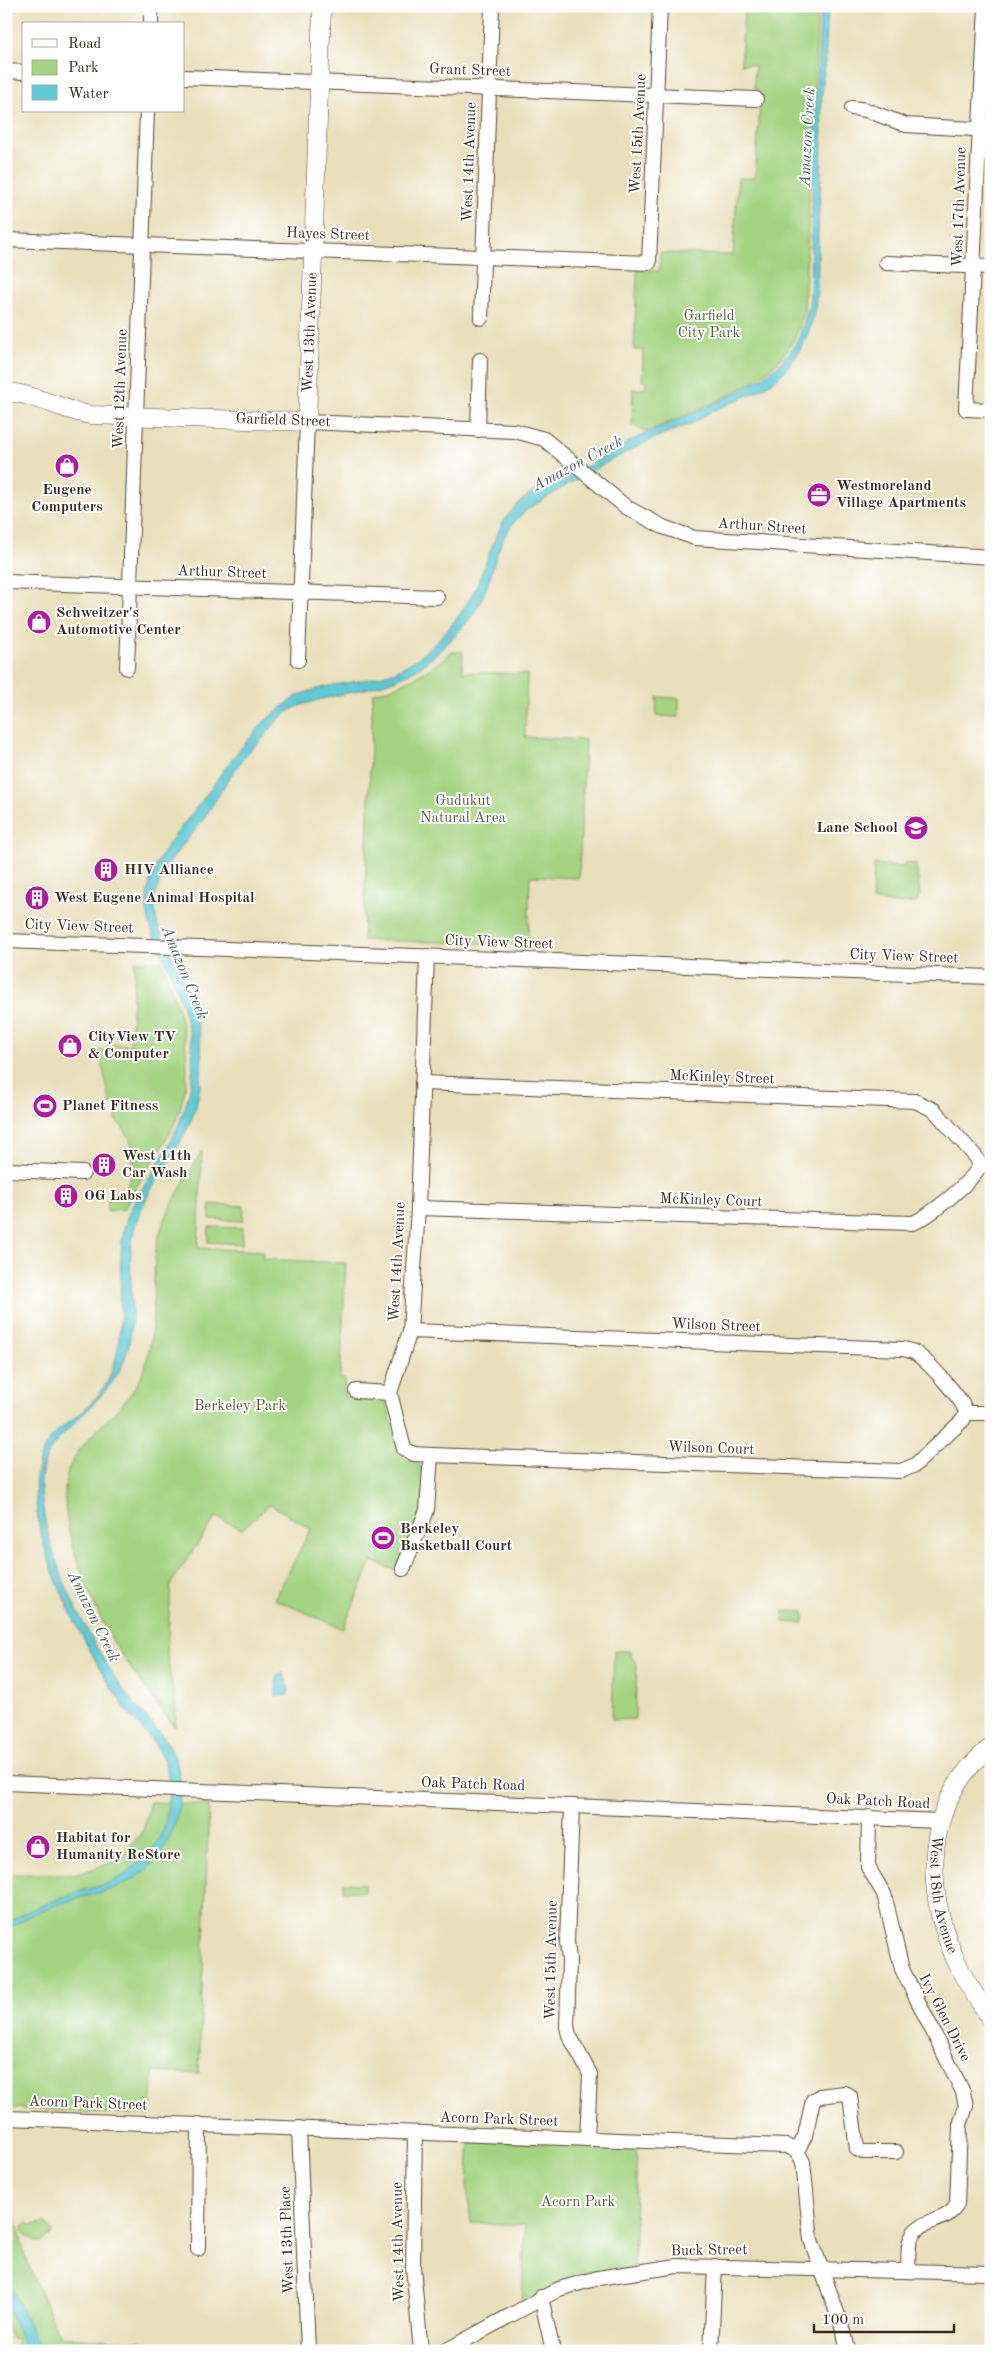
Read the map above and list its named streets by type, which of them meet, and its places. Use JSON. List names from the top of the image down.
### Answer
{
  "streets": {
    "main road": ["West 13th Avenue", "Garfield Street", "West 18th Avenue"],
    "street": [
      "Grant Street",
      "West 15th Avenue",
      "West 14th Avenue",
      "West 17th Avenue",
      "Hayes Street",
      "West 12th Avenue",
      "Arthur Street",
      "City View Street",
      "McKinley Street",
      "McKinley Court",
      "Wilson Street",
      "Wilson Court",
      "Oak Patch Road",
      "Ivy Glen Drive",
      "Acorn Park Street",
      "West 13th Place",
      "Buck Street"
    ]
  },
  "crossings": [
    ["Grant Street", "West 15th Avenue"],
    ["Grant Street", "West 14th Avenue"],
    ["Grant Street", "West 13th Avenue"],
    ["West 15th Avenue", "Hayes Street"],
    ["West 15th Avenue", "Oak Patch Road"],
    ["West 15th Avenue", "Acorn Park Street"],
    ["West 14th Avenue", "Hayes Street"],
    ["West 14th Avenue", "City View Street"],
    ["West 14th Avenue", "McKinley Street"],
    ["West 14th Avenue", "McKinley Court"],
    ["West 14th Avenue", "Wilson Street"],
    ["West 14th Avenue", "Acorn Park Street"],
    ["Hayes Street", "West 13th Avenue"],
    ["Hayes Street", "West 12th Avenue"],
    ["West 13th Avenue", "Garfield Street"],
    ["West 13th Avenue", "Arthur Street"],
    ["West 12th Avenue", "Garfield Street"],
    ["West 12th Avenue", "Arthur Street"],
    ["Garfield Street", "Arthur Street"],
    ["McKinley Street", "McKinley Court"],
    ["Wilson Street", "Wilson Court"],
    ["Oak Patch Road", "West 18th Avenue"],
    ["Oak Patch Road", "Ivy Glen Drive"],
    ["Ivy Glen Drive", "Buck Street"],
    ["Acorn Park Street", "West 13th Place"]
  ],
  "water": ["Amazon Creek"],
  "parks": [
    "Garfield City Park",
    "Gudukut Natural Area",
    "Berkeley Park",
    "Acorn Park"
  ],
  "places": {
    "shop": [
      "Eugene Computers",
      "Schweitzer's Automotive Center",
      "CityView TV & Computer",
      "Habitat for Humanity ReStore"
    ],
    "office": ["Westmoreland Village Apartments"],
    "school or university": ["Lane School"],
    "building": [
      "HIV Alliance",
      "West Eugene Animal Hospital",
      "West 11th Car Wash",
      "OG Labs"
    ],
    "sports": ["Planet Fitness", "Berkeley Basketball Court"]
  },
  "legend": ["Road", "Park", "Water"],
  "scale_bar": "100 m"
}
